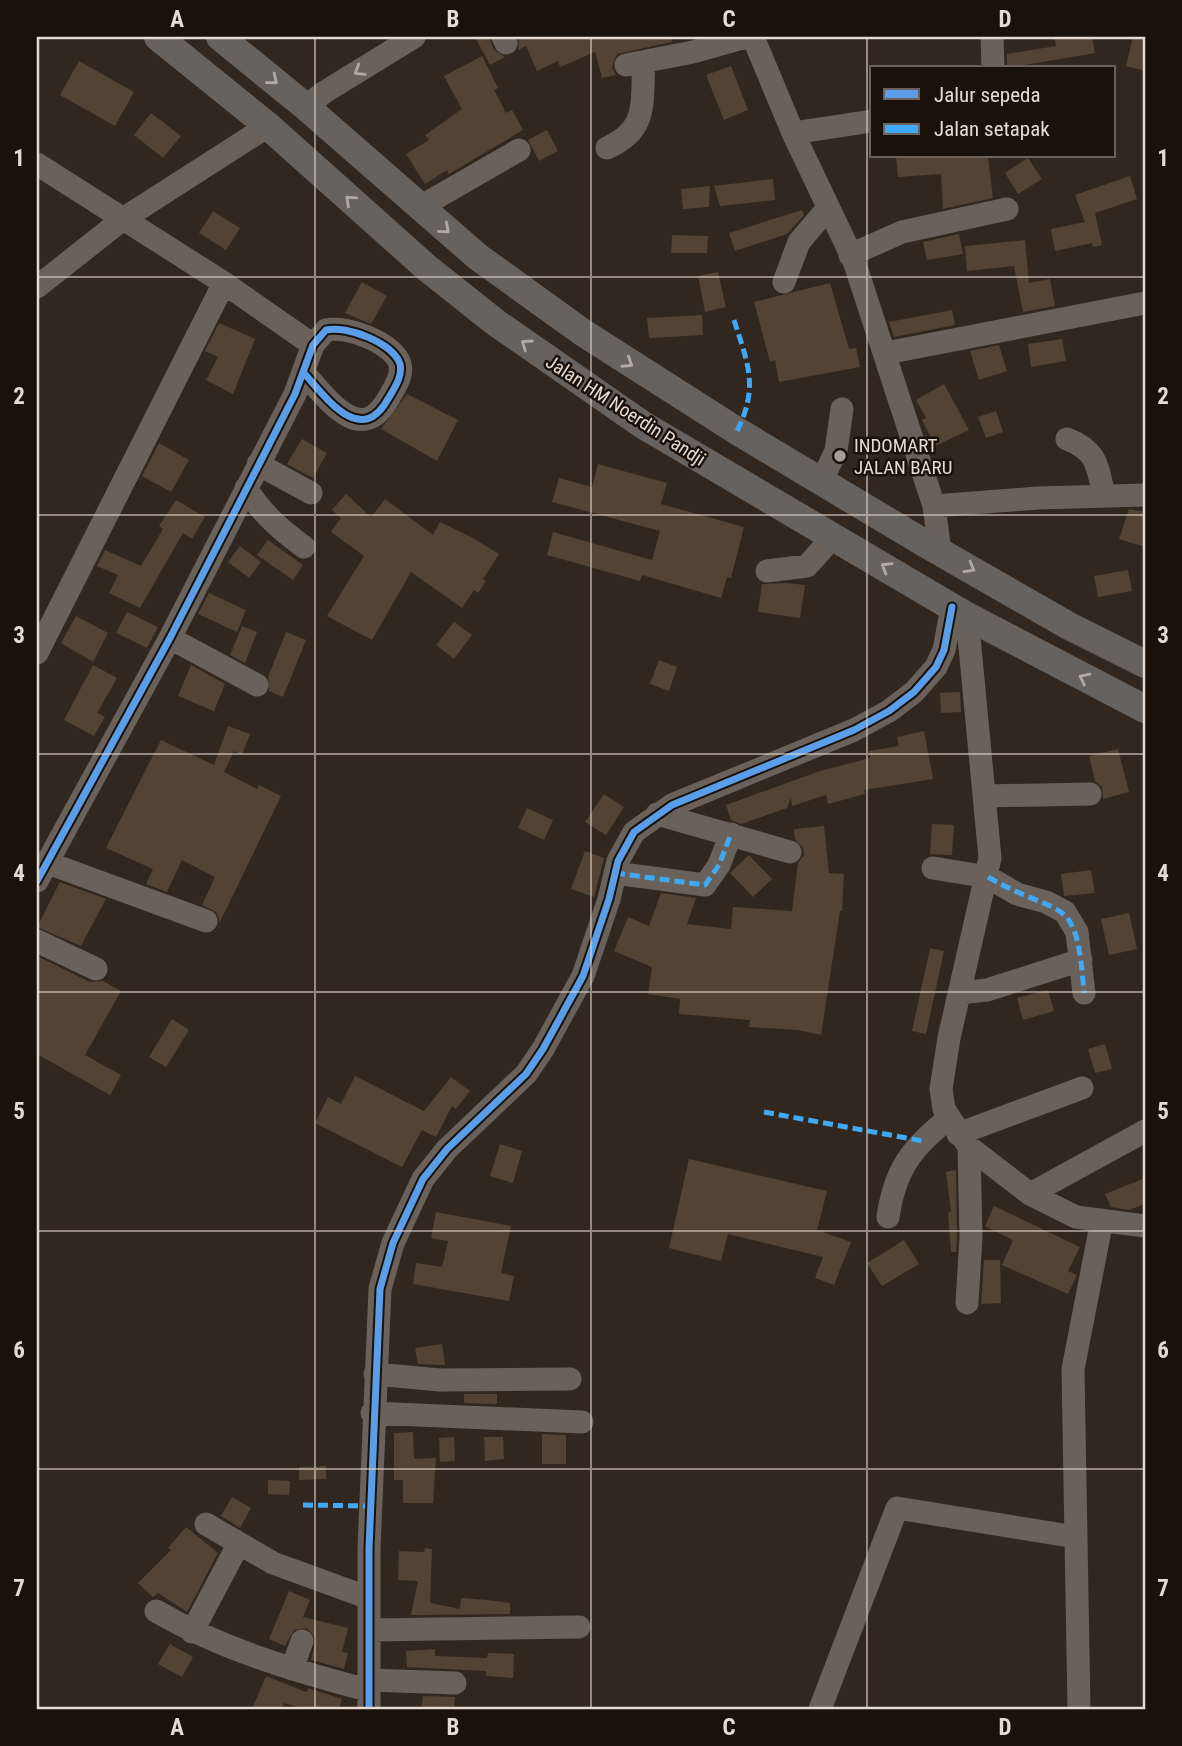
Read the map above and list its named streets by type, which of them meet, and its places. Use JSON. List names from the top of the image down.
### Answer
{
  "streets": {
    "main road": ["Jalan HM Noerdin Pandji"]
  },
  "places": ["INDOMART JALAN BARU"],
  "legend": ["Jalur sepeda", "Jalan setapak"],
  "grid": {
    "columns": [
      "A",
      "B",
      "C",
      "D"
    ],
    "rows": [
      "1",
      "2",
      "3",
      "4",
      "5",
      "6",
      "7"
    ]
  }
}
